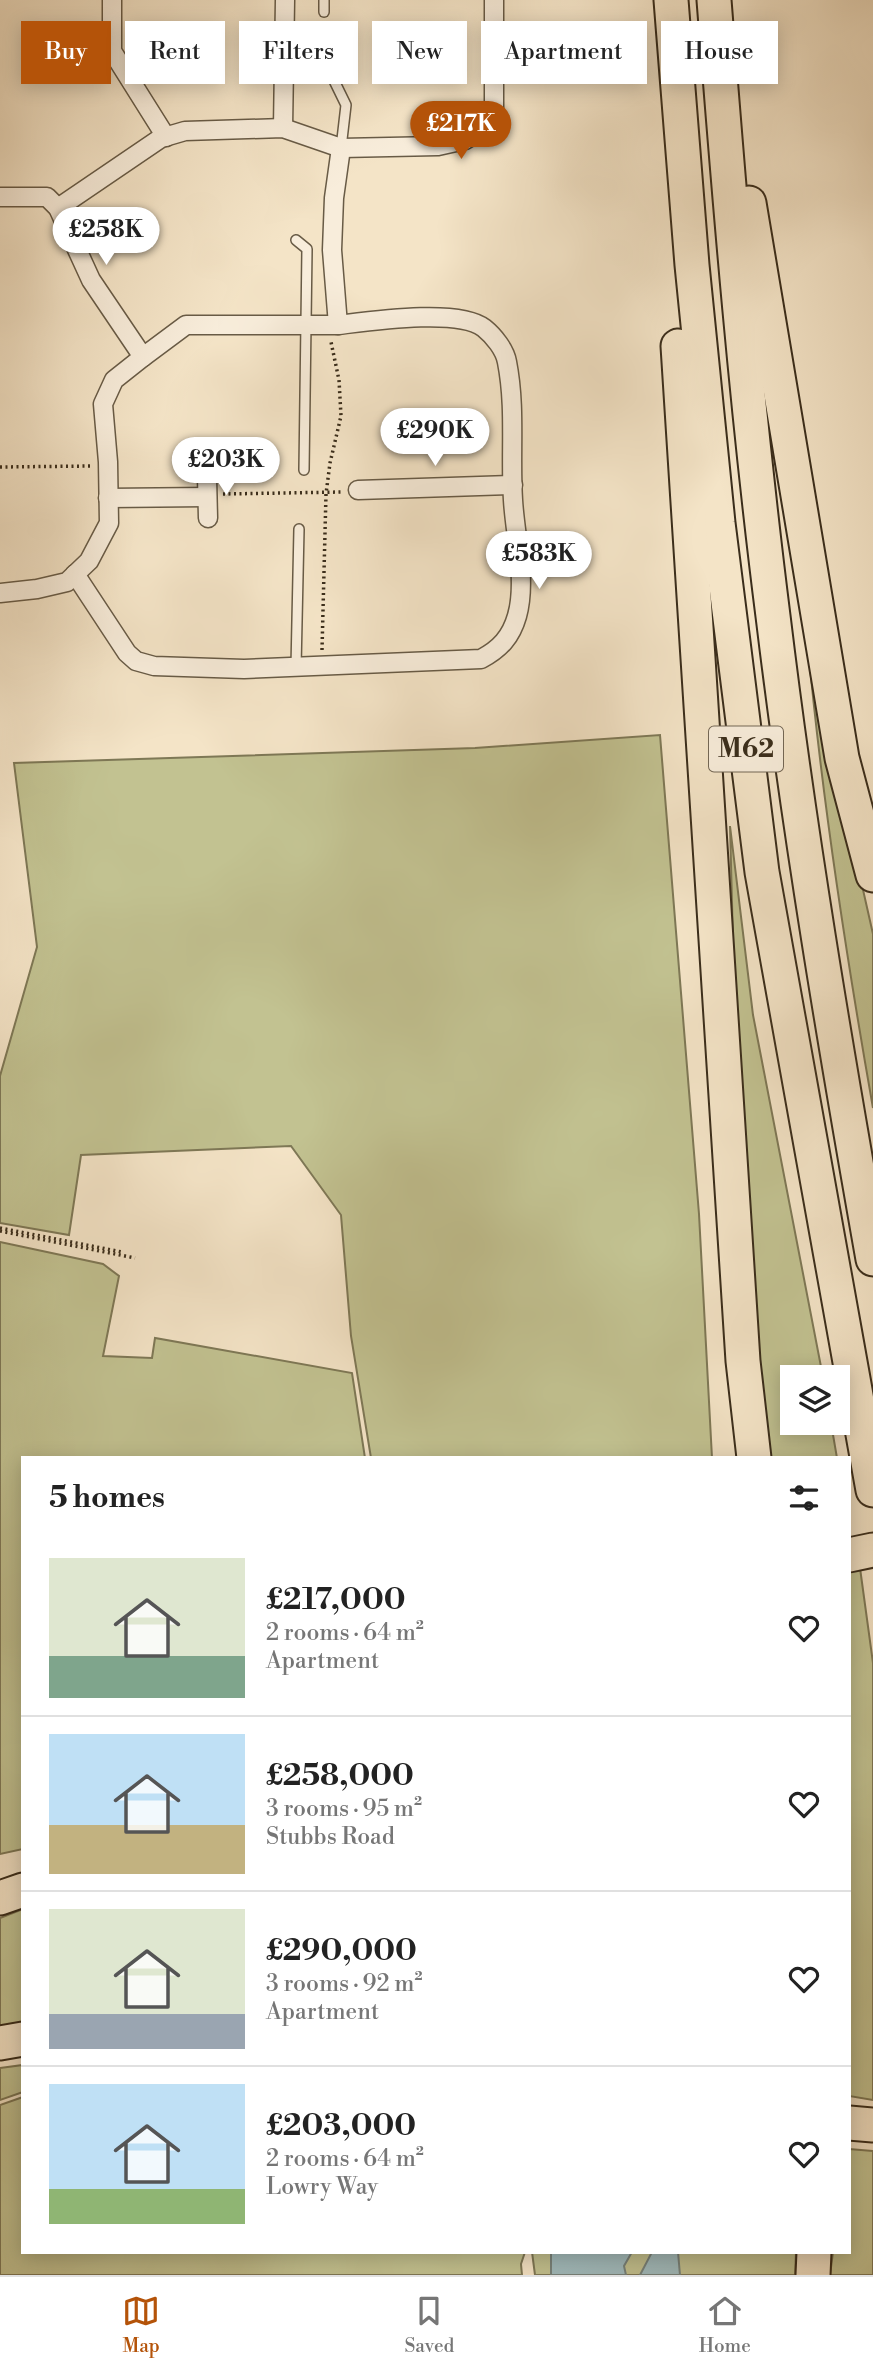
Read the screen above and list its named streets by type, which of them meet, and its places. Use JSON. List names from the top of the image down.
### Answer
{
  "streets": {
    "highway": ["M62"]
  },
  "page": {
    "chip": [
      "Buy",
      "Rent",
      "Filters",
      "New",
      "Apartment",
      "House"
    ],
    "price": [
      "£217K",
      "£258K",
      "£290K",
      "£203K",
      "£583K"
    ],
    "heading": "5 homes",
    "list": [
      {
        "name": "£217,000",
        "note": "2 rooms · 64 m² · Apartment"
      },
      {
        "name": "£258,000",
        "note": "3 rooms · 95 m² · Stubbs Road"
      },
      {
        "name": "£290,000",
        "note": "3 rooms · 92 m² · Apartment"
      },
      {
        "name": "£203,000",
        "note": "2 rooms · 64 m² · Lowry Way"
      }
    ],
    "tabs": ["Map", "Saved", "Home"]
  }
}
